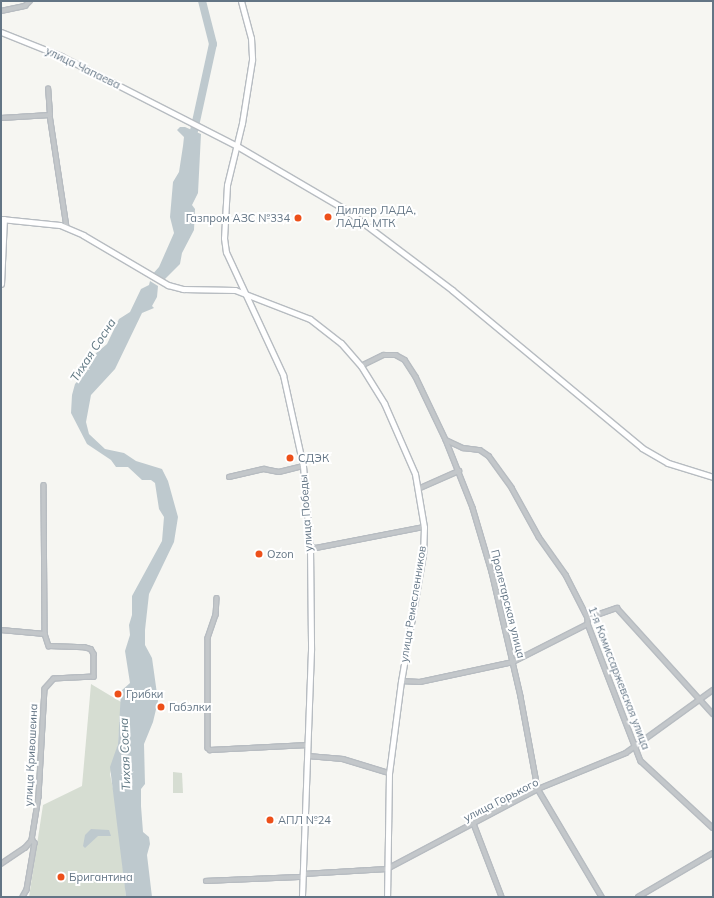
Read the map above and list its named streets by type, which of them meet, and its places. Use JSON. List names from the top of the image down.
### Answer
{
  "streets": {
    "main road": ["улица Чапаева", "улица Победы", "улица Ремесленников"],
    "street": [
      "Пролетарская улица",
      "1-я Комиссаржевская улица",
      "улица Кривошеина",
      "улица Горького"
    ]
  },
  "crossings": [
    ["улица Чапаева", "улица Победы"],
    ["улица Победы", "улица Ремесленников"],
    ["улица Победы", "улица Горького"],
    ["улица Ремесленников", "Пролетарская улица"],
    ["улица Ремесленников", "улица Горького"],
    ["Пролетарская улица", "1-я Комиссаржевская улица"],
    ["Пролетарская улица", "улица Горького"],
    ["1-я Комиссаржевская улица", "улица Горького"]
  ],
  "water": ["Тихая Сосна"],
  "places": [
    "Диллер ЛАДА, ЛАДА МТК",
    "Газпром АЗС №334",
    "СДЭК",
    "Ozon",
    "Грибки",
    "Габэлки",
    "АПЛ №24",
    "Бригантина"
  ]
}
